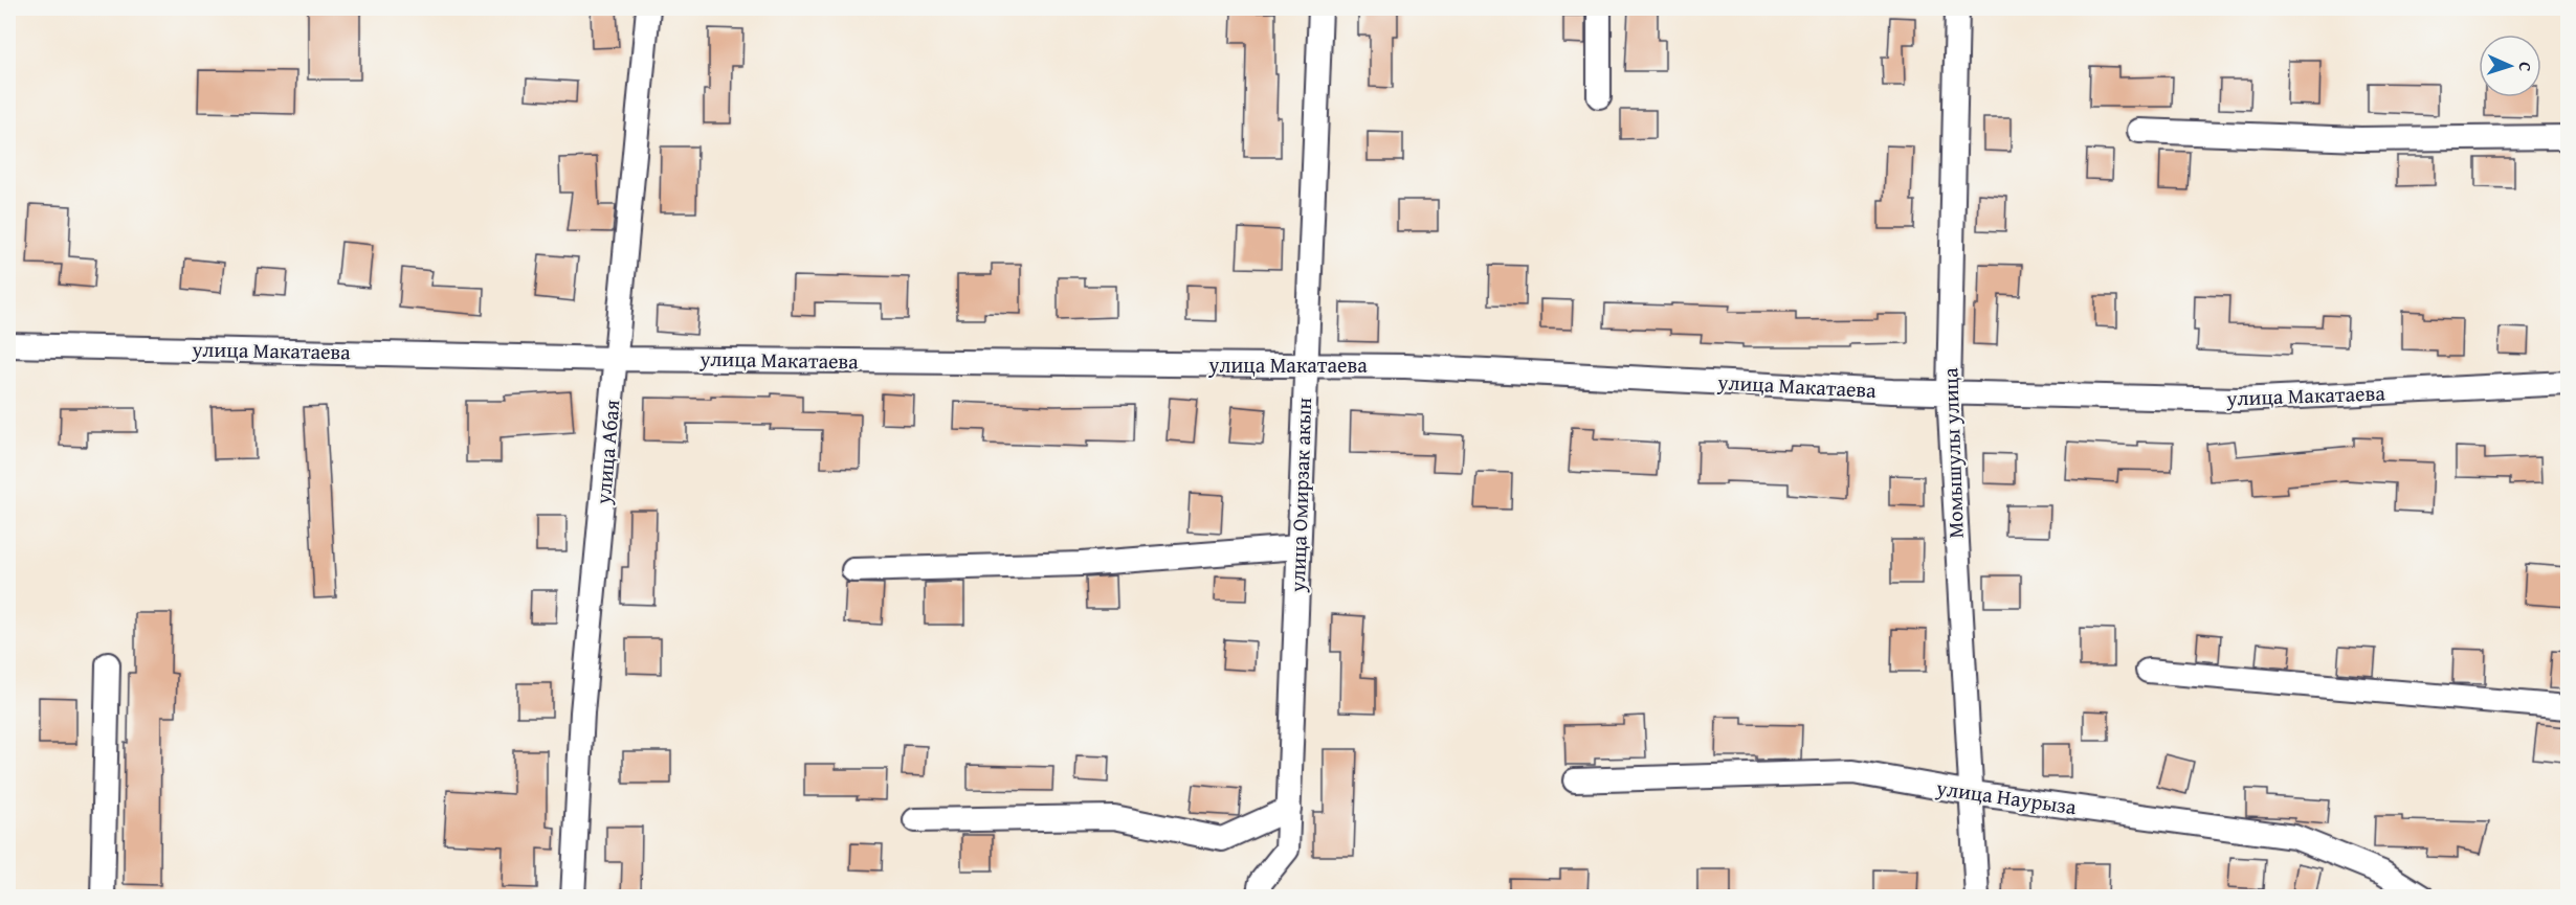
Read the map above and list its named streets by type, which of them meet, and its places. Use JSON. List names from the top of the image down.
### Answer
{
  "streets": {
    "street": [
      "улица Макатаева",
      "улица Абая",
      "Момышулы улица",
      "улица Омирзак акын",
      "улица Наурыза"
    ]
  },
  "crossings": [
    ["улица Макатаева", "улица Абая"],
    ["улица Макатаева", "Момышулы улица"],
    ["улица Макатаева", "улица Омирзак акын"],
    ["Момышулы улица", "улица Наурыза"]
  ],
  "north": "right"
}
